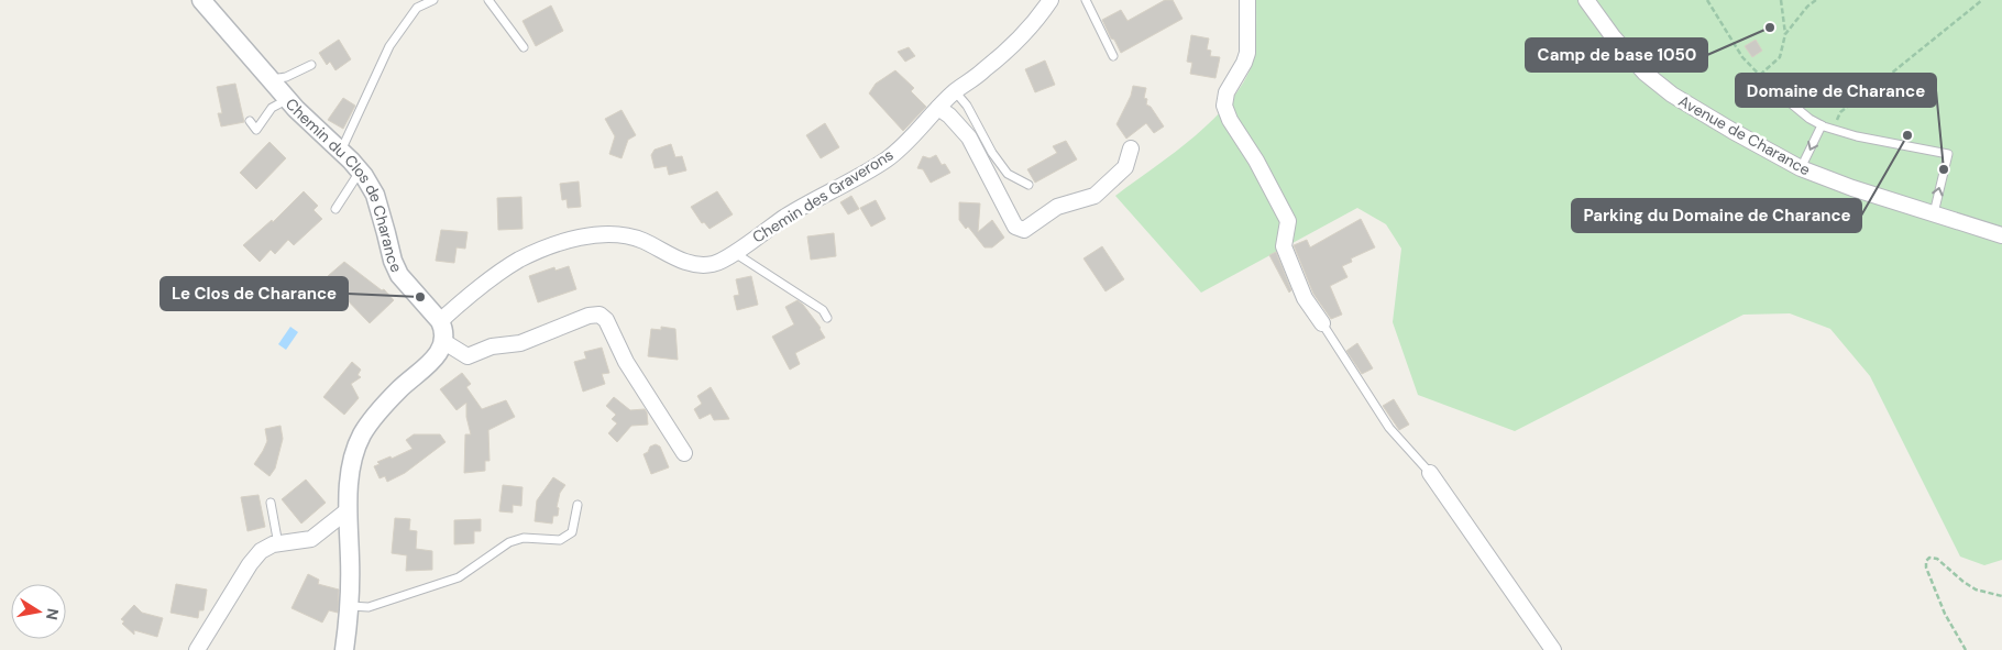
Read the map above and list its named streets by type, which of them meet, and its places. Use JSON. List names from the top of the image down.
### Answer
{
  "streets": {
    "street": ["Avenue de Charance", "Chemin du Clos de Charance", "Chemin des Graverons"]
  },
  "crossings": [
    ["Chemin du Clos de Charance", "Chemin des Graverons"]
  ],
  "places": [
    "Camp de base 1050",
    "Parking du Domaine de Charance",
    "Domaine de Charance",
    "Le Clos de Charance"
  ],
  "north": "right"
}
